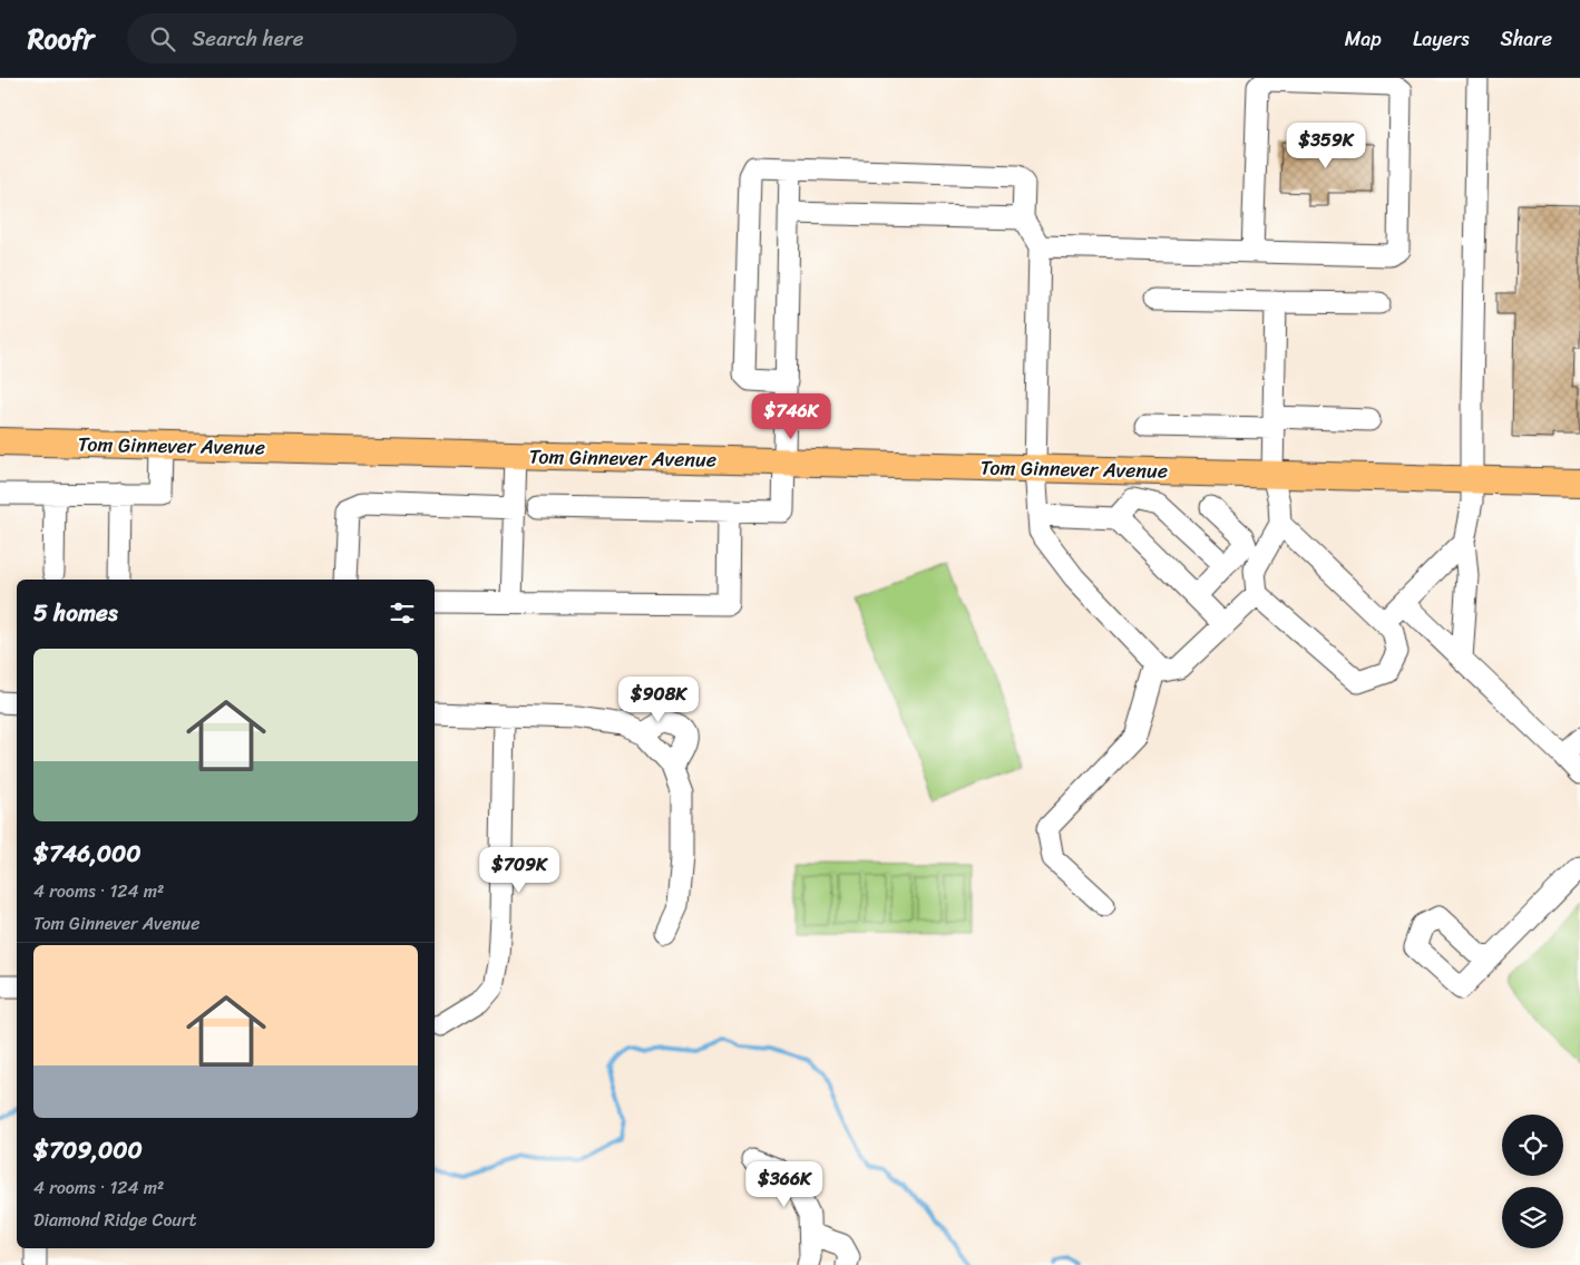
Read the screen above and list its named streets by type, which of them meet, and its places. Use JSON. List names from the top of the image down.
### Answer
{
  "streets": {
    "main road": ["Tom Ginnever Avenue"]
  },
  "page": {
    "header": "Roofr",
    "search": "Search here",
    "nav": ["Map", "Layers", "Share"],
    "price": [
      "$359K",
      "$746K",
      "$908K",
      "$709K",
      "$366K"
    ],
    "heading": "5 homes",
    "list": [
      {
        "name": "$746,000",
        "note": "4 rooms · 124 m² · Tom Ginnever Avenue"
      },
      {
        "name": "$709,000",
        "note": "4 rooms · 124 m² · Diamond Ridge Court"
      }
    ]
  }
}
